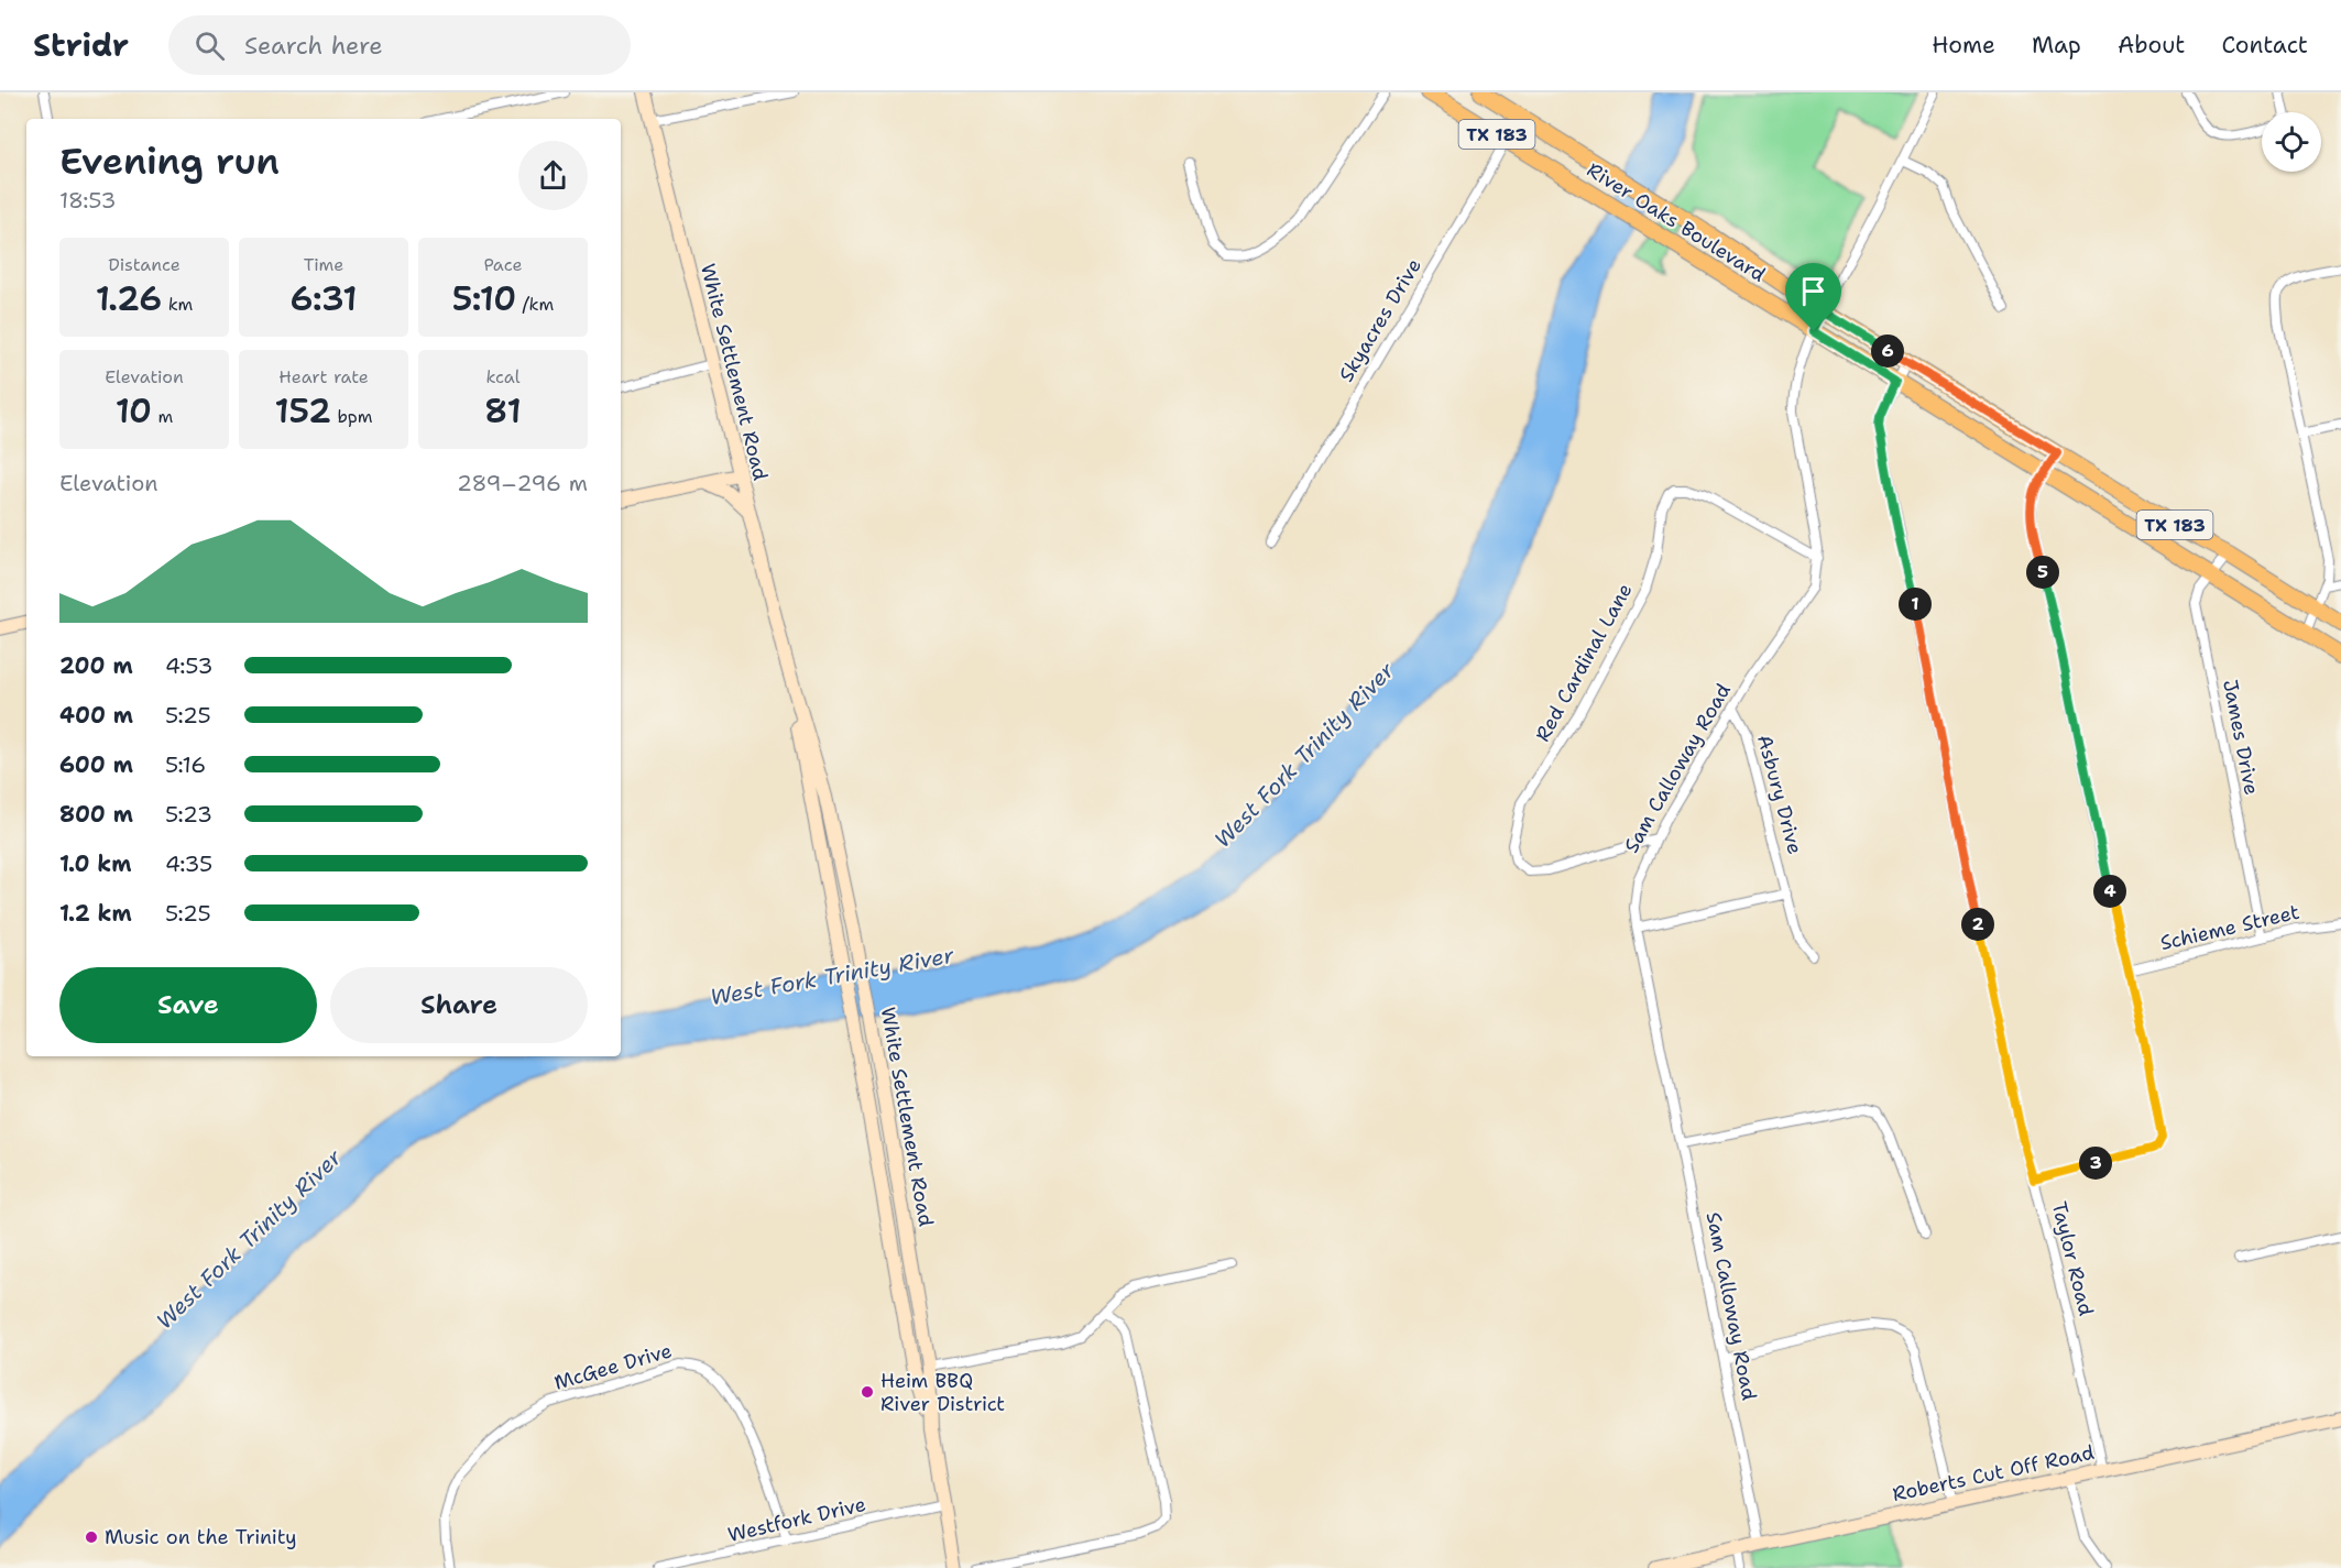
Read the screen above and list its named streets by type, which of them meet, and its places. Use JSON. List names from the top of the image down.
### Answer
{
  "streets": {
    "main road": [
      "TX 183",
      "River Oaks Boulevard",
      "White Settlement Road",
      "Roberts Cut Off Road"
    ],
    "street": [
      "Skyacres Drive",
      "Red Cardinal Lane",
      "James Drive",
      "Sam Calloway Road",
      "Asbury Drive",
      "Schieme Street",
      "Taylor Road",
      "McGee Drive",
      "Westfork Drive"
    ]
  },
  "crossings": [
    ["TX 183", "River Oaks Boulevard"],
    ["TX 183", "Skyacres Drive"],
    ["River Oaks Boulevard", "Skyacres Drive"],
    ["River Oaks Boulevard", "James Drive"],
    ["River Oaks Boulevard", "Sam Calloway Road"],
    ["River Oaks Boulevard", "Taylor Road"],
    ["White Settlement Road", "Westfork Drive"],
    ["Red Cardinal Lane", "Sam Calloway Road"],
    ["James Drive", "Schieme Street"],
    ["Sam Calloway Road", "Asbury Drive"],
    ["Sam Calloway Road", "Roberts Cut Off Road"],
    ["Taylor Road", "Roberts Cut Off Road"],
    ["McGee Drive", "Westfork Drive"]
  ],
  "water": ["West Fork Trinity River"],
  "places": ["Heim BBQ River District", "Music on the Trinity"],
  "page": {
    "header": "Stridr",
    "search": "Search here",
    "nav": [
      "Home",
      "Map",
      "About",
      "Contact"
    ],
    "heading": ["Evening run", "18:53"],
    "stats": [
      ["Distance", "1.26 km"],
      ["Time", "6:31"],
      ["Pace", "5:10 /km"],
      ["Elevation", "10 m"],
      ["Heart rate", "152 bpm"],
      ["kcal", "81"]
    ],
    "pins": [
      "6",
      "5",
      "1",
      "4",
      "2",
      "3"
    ],
    "chart": ["Elevation", "289–296 m"],
    "list": [
      {
        "name": "200 m",
        "note": "4:53"
      },
      {
        "name": "400 m",
        "note": "5:25"
      },
      {
        "name": "600 m",
        "note": "5:16"
      },
      {
        "name": "800 m",
        "note": "5:23"
      },
      {
        "name": "1.0 km",
        "note": "4:35"
      },
      {
        "name": "1.2 km",
        "note": "5:25"
      }
    ],
    "buttons": ["Save", "Share"]
  }
}
